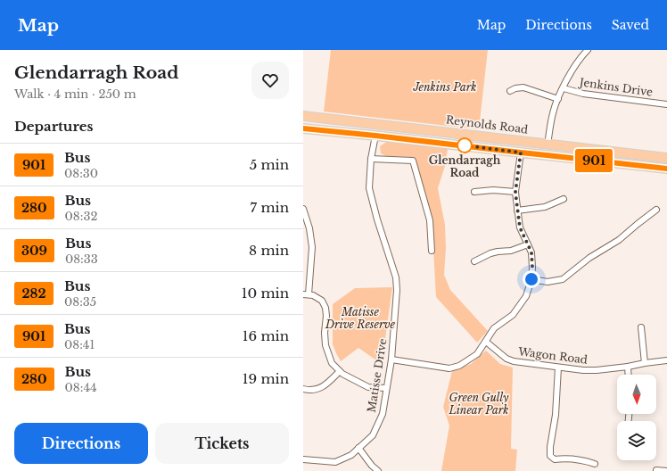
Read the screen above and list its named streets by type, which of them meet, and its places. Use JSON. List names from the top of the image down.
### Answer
{
  "streets": {
    "main road": ["Reynolds Road"],
    "street": ["Jenkins Drive", "Wagon Road", "Matisse Drive"]
  },
  "parks": ["Jenkins Park", "Matisse Drive Reserve", "Green Gully Linear Park"],
  "places": ["Glendarragh Road"],
  "lines": ["bus line 901"],
  "north": "bottom",
  "page": {
    "header": "Map",
    "nav": ["Map", "Directions", "Saved"],
    "heading": [
      ["Glendarragh Road", "Walk · 4 min · 250 m"],
      "Departures"
    ],
    "on_map": "901",
    "list": [
      {
        "mark": "901",
        "name": "Bus",
        "note": "08:30",
        "value": "5 min"
      },
      {
        "mark": "280",
        "name": "Bus",
        "note": "08:32",
        "value": "7 min"
      },
      {
        "mark": "309",
        "name": "Bus",
        "note": "08:33",
        "value": "8 min"
      },
      {
        "mark": "282",
        "name": "Bus",
        "note": "08:35",
        "value": "10 min"
      },
      {
        "mark": "901",
        "name": "Bus",
        "note": "08:41",
        "value": "16 min"
      },
      {
        "mark": "280",
        "name": "Bus",
        "note": "08:44",
        "value": "19 min"
      }
    ],
    "buttons": ["Directions", "Tickets"]
  }
}
